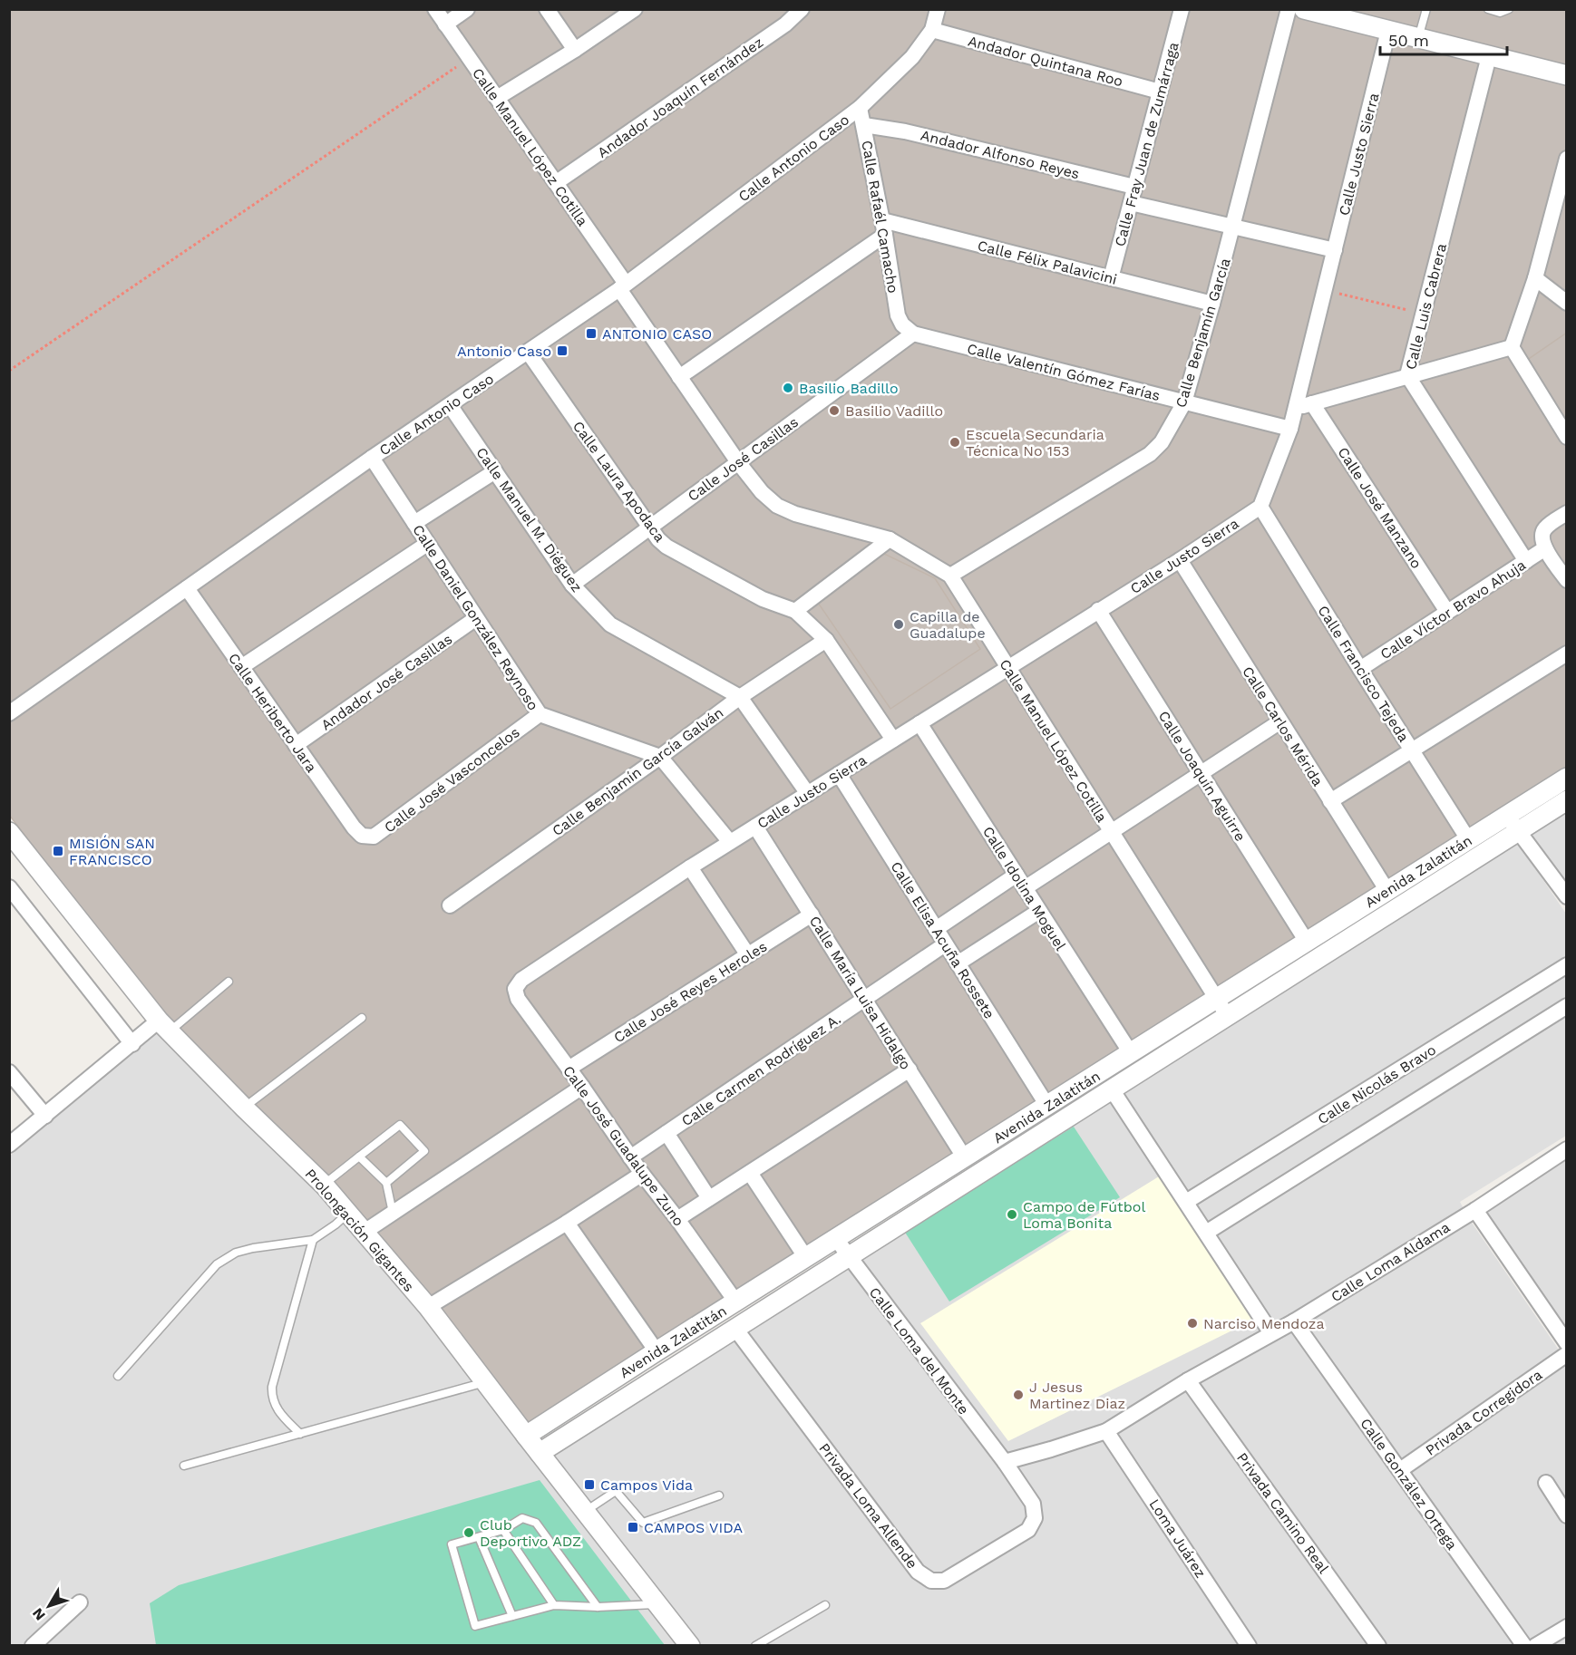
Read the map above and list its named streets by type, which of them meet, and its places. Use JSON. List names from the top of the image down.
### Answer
{
  "streets": {
    "street": [
      "Andador Quintana Roo",
      "Andador Joaquín Fernández",
      "Calle Fray Juan de Zumárraga",
      "Calle Manuel López Cotilla",
      "Andador Alfonso Reyes",
      "Calle Justo Sierra",
      "Calle Antonio Caso",
      "Calle Rafaél Camacho",
      "Calle Félix Palavicini",
      "Calle Luis Cabrera",
      "Calle Benjamín García",
      "Calle Valentín Gómez Farías",
      "Calle José Casillas",
      "Calle Laura Apodaca",
      "Calle José Manzano",
      "Calle Manuel M. Diéguez",
      "Calle Víctor Bravo Ahuja",
      "Calle Daniel González Reynoso",
      "Calle Francisco Tejeda",
      "Andador José Casillas",
      "Calle Heriberto Jara",
      "Calle Carlos Mérida",
      "Calle Benjamín García Galván",
      "Calle Joaquín Aguirre",
      "Calle José Vasconcelos",
      "Avenida Zalatitán",
      "Calle Idolina Moguel",
      "Calle Elisa Acuña Rossete",
      "Calle José Reyes Heroles",
      "Calle María Luisa Hidalgo",
      "Calle Carmen Rodríguez A.",
      "Calle Nicolás Bravo",
      "Calle José Guadalupe Zuno",
      "Prolongación Gigantes",
      "Calle Loma Aldama",
      "Calle Loma del Monte",
      "Privada Corregidora",
      "Calle González Ortega",
      "Privada Loma Allende",
      "Privada Camino Real",
      "Loma Juárez"
    ]
  },
  "crossings": [
    ["Andador Quintana Roo", "Calle Fray Juan de Zumárraga"],
    ["Andador Quintana Roo", "Calle Antonio Caso"],
    ["Andador Joaquín Fernández", "Calle Manuel López Cotilla"],
    ["Calle Fray Juan de Zumárraga", "Andador Alfonso Reyes"],
    ["Calle Fray Juan de Zumárraga", "Calle Félix Palavicini"],
    ["Calle Manuel López Cotilla", "Calle Justo Sierra"],
    ["Calle Manuel López Cotilla", "Calle Antonio Caso"],
    ["Calle Manuel López Cotilla", "Calle Benjamín García"],
    ["Calle Manuel López Cotilla", "Calle José Casillas"],
    ["Calle Manuel López Cotilla", "Avenida Zalatitán"],
    ["Andador Alfonso Reyes", "Calle Rafaél Camacho"],
    ["Calle Justo Sierra", "Calle Valentín Gómez Farías"],
    ["Calle Justo Sierra", "Calle Laura Apodaca"],
    ["Calle Justo Sierra", "Calle Manuel M. Diéguez"],
    ["Calle Justo Sierra", "Calle Francisco Tejeda"],
    ["Calle Justo Sierra", "Calle Carlos Mérida"],
    ["Calle Justo Sierra", "Calle Joaquín Aguirre"],
    ["Calle Justo Sierra", "Calle Idolina Moguel"],
    ["Calle Justo Sierra", "Calle Elisa Acuña Rossete"],
    ["Calle Justo Sierra", "Calle María Luisa Hidalgo"],
    ["Calle Justo Sierra", "Calle José Guadalupe Zuno"],
    ["Calle Antonio Caso", "Calle Rafaél Camacho"],
    ["Calle Antonio Caso", "Calle Laura Apodaca"],
    ["Calle Antonio Caso", "Calle Manuel M. Diéguez"],
    ["Calle Antonio Caso", "Calle Daniel González Reynoso"],
    ["Calle Antonio Caso", "Calle Heriberto Jara"],
    ["Calle Rafaél Camacho", "Calle Félix Palavicini"],
    ["Calle Rafaél Camacho", "Calle Valentín Gómez Farías"],
    ["Calle Rafaél Camacho", "Calle José Casillas"],
    ["Calle Félix Palavicini", "Calle Benjamín García"],
    ["Calle Luis Cabrera", "Calle Víctor Bravo Ahuja"],
    ["Calle Benjamín García", "Calle Valentín Gómez Farías"],
    ["Calle Valentín Gómez Farías", "Calle José Casillas"],
    ["Calle José Casillas", "Calle Laura Apodaca"],
    ["Calle José Casillas", "Calle Manuel M. Diéguez"],
    ["Calle Laura Apodaca", "Calle Benjamín García Galván"],
    ["Calle José Manzano", "Calle Víctor Bravo Ahuja"],
    ["Calle Manuel M. Diéguez", "Calle Benjamín García Galván"],
    ["Calle Víctor Bravo Ahuja", "Calle Francisco Tejeda"],
    ["Calle Daniel González Reynoso", "Andador José Casillas"],
    ["Calle Daniel González Reynoso", "Calle Benjamín García Galván"],
    ["Calle Daniel González Reynoso", "Calle José Vasconcelos"],
    ["Calle Francisco Tejeda", "Avenida Zalatitán"],
    ["Andador José Casillas", "Calle Heriberto Jara"],
    ["Calle Heriberto Jara", "Calle José Vasconcelos"],
    ["Calle Carlos Mérida", "Avenida Zalatitán"],
    ["Calle Joaquín Aguirre", "Avenida Zalatitán"],
    ["Avenida Zalatitán", "Calle Idolina Moguel"],
    ["Avenida Zalatitán", "Calle Elisa Acuña Rossete"],
    ["Avenida Zalatitán", "Calle María Luisa Hidalgo"],
    ["Avenida Zalatitán", "Calle José Guadalupe Zuno"],
    ["Avenida Zalatitán", "Prolongación Gigantes"],
    ["Avenida Zalatitán", "Calle Loma del Monte"],
    ["Avenida Zalatitán", "Privada Loma Allende"],
    ["Calle Elisa Acuña Rossete", "Calle Carmen Rodríguez A."],
    ["Calle José Reyes Heroles", "Calle María Luisa Hidalgo"],
    ["Calle José Reyes Heroles", "Calle José Guadalupe Zuno"],
    ["Calle María Luisa Hidalgo", "Calle Carmen Rodríguez A."],
    ["Calle Carmen Rodríguez A.", "Calle José Guadalupe Zuno"],
    ["Calle Loma Aldama", "Calle Loma del Monte"],
    ["Calle Loma Aldama", "Calle González Ortega"],
    ["Calle Loma Aldama", "Privada Loma Allende"],
    ["Calle Loma Aldama", "Privada Camino Real"],
    ["Calle Loma Aldama", "Loma Juárez"],
    ["Calle Loma del Monte", "Privada Loma Allende"],
    ["Privada Corregidora", "Calle González Ortega"]
  ],
  "places": {
    "transit": [
      "ANTONIO CASO",
      "Antonio Caso",
      "MISIÓN SAN FRANCISCO",
      "Campos Vida",
      "CAMPOS VIDA"
    ],
    "other": [
      "Basilio Badillo",
      "Basilio Vadillo",
      "Escuela Secundaria Técnica No 153",
      "Capilla de Guadalupe",
      "Campo de Fútbol Loma Bonita",
      "Narciso Mendoza",
      "J Jesus Martinez Diaz",
      "Club Deportivo ADZ"
    ]
  },
  "scale_bar": "50 m",
  "north": "bottom left"
}
